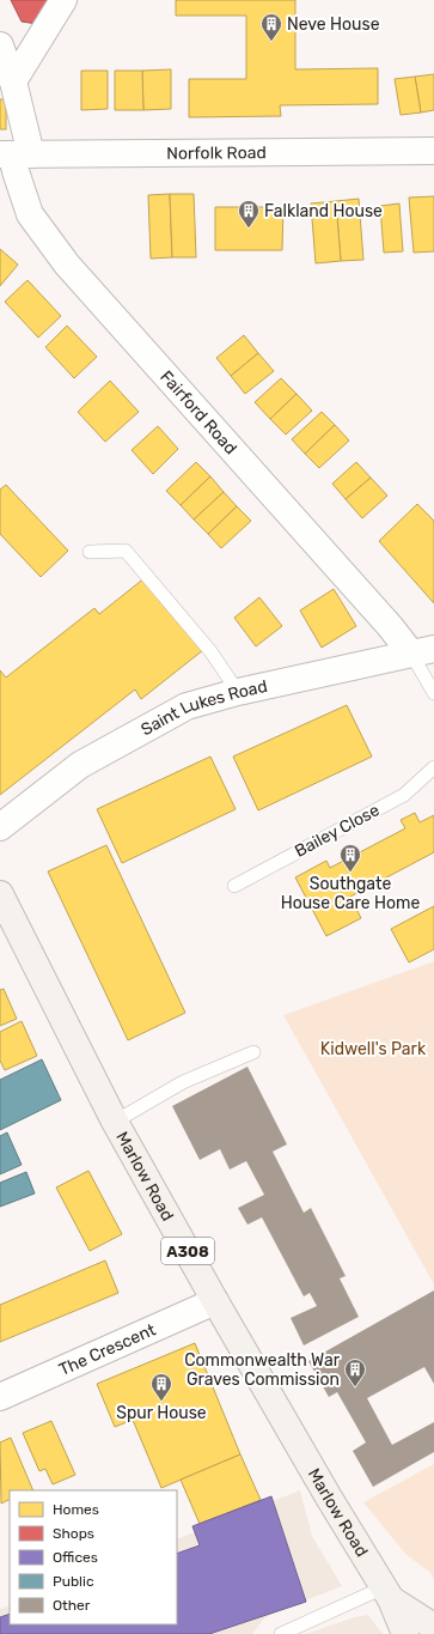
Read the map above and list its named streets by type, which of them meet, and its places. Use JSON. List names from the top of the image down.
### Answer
{
  "streets": {
    "main road": ["Marlow Road", "A308"],
    "street": [
      "Norfolk Road",
      "Fairford Road",
      "Saint Lukes Road",
      "The Crescent"
    ],
    "lane": ["Bailey Close"]
  },
  "crossings": [
    ["Norfolk Road", "Fairford Road"],
    ["Fairford Road", "Saint Lukes Road"],
    ["Marlow Road", "The Crescent"]
  ],
  "parks": ["Kidwell's Park"],
  "places": {
    "building": [
      "Neve House",
      "Falkland House",
      "Southgate House Care Home",
      "Commonwealth War Graves Commission",
      "Spur House"
    ]
  },
  "legend": [
    "Homes",
    "Shops",
    "Offices",
    "Public",
    "Other"
  ]
}
